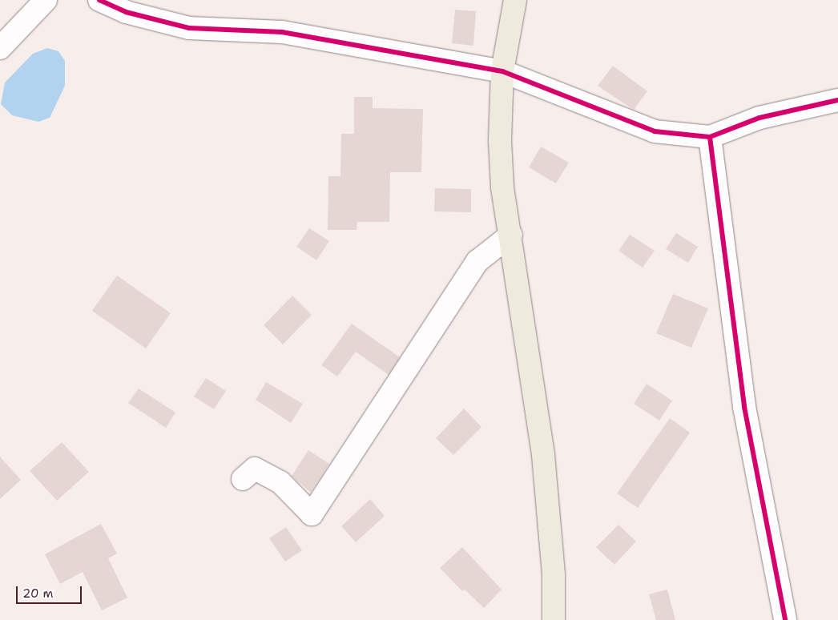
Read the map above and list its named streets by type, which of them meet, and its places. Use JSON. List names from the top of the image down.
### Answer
{
  "scale_bar": "20 m"
}
